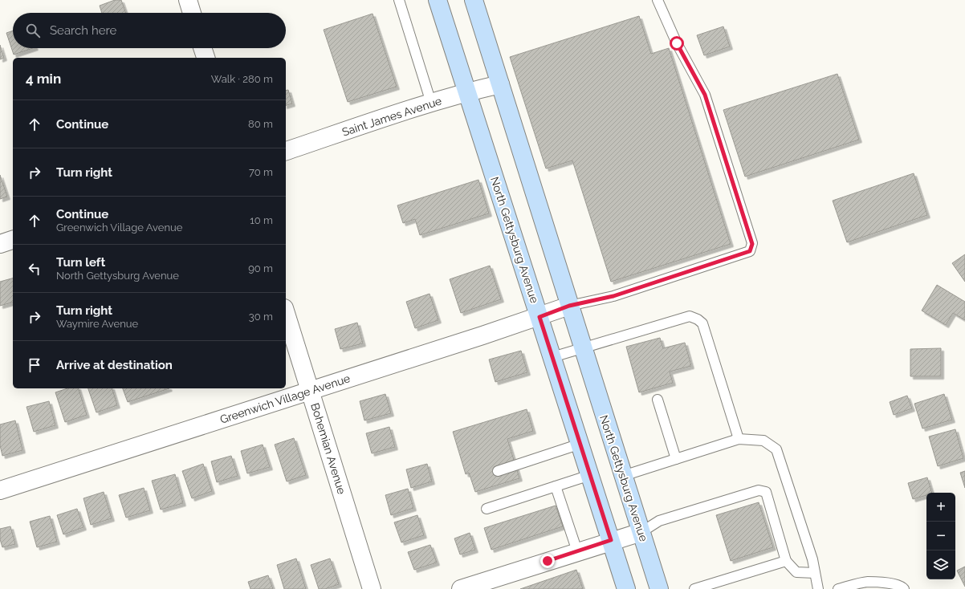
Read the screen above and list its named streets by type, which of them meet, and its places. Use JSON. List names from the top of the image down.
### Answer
{
  "streets": {
    "main road": ["North Gettysburg Avenue"],
    "street": ["Saint James Avenue", "Greenwich Village Avenue", "Bohemian Avenue"]
  },
  "crossings": [
    ["Saint James Avenue", "North Gettysburg Avenue"],
    ["North Gettysburg Avenue", "Greenwich Village Avenue"],
    ["Greenwich Village Avenue", "Bohemian Avenue"]
  ],
  "page": {
    "search": "Search here",
    "heading": ["4 min", "Walk · 280 m"],
    "list": [
      ["Continue", "80 m"],
      ["Turn right", "70 m"],
      ["Continue", "Greenwich Village Avenue", "10 m"],
      ["Turn left", "North Gettysburg Avenue", "90 m"],
      ["Turn right", "Waymire Avenue", "30 m"],
      "Arrive at destination"
    ],
    "map_buttons": ["+", "−"]
  }
}
